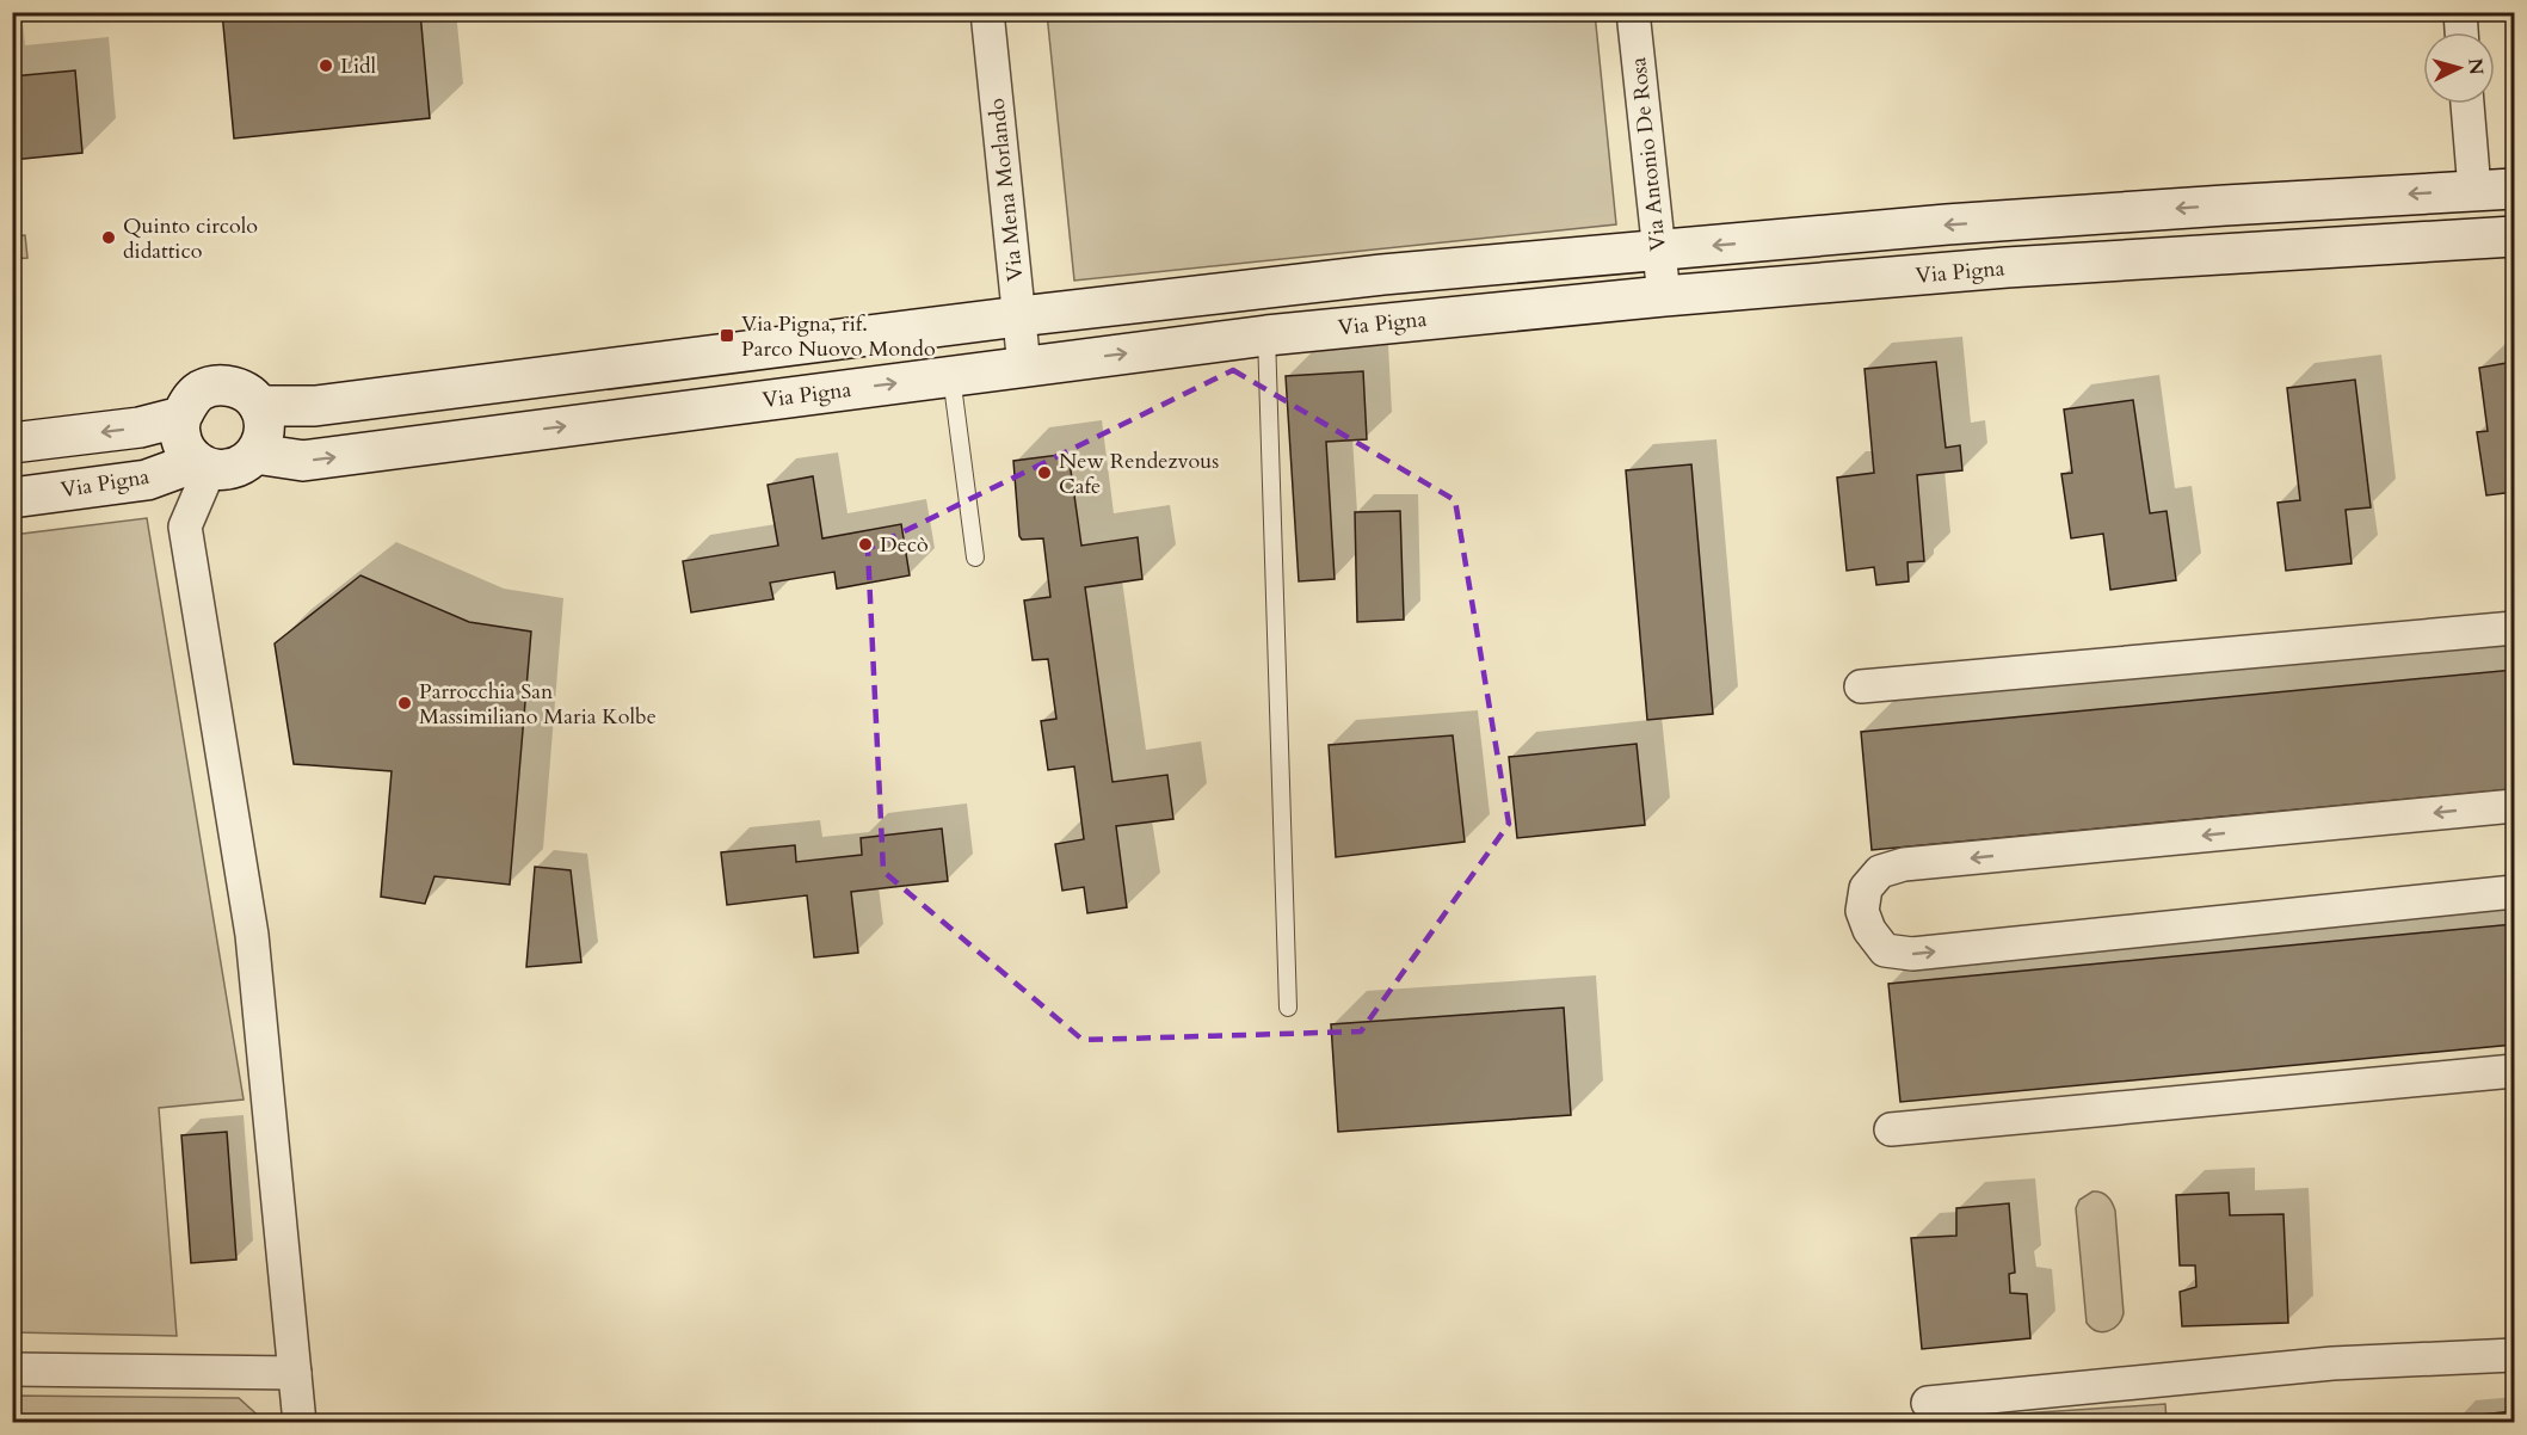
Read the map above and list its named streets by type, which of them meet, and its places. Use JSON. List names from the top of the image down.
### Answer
{
  "streets": {
    "main road": ["Via Pigna"],
    "street": ["Via Antonio De Rosa", "Via Mena Morlando"]
  },
  "crossings": [
    ["Via Antonio De Rosa", "Via Pigna"],
    ["Via Mena Morlando", "Via Pigna"]
  ],
  "places": {
    "other": [
      "Lidl",
      "Quinto circolo didattico",
      "New Rendezvous Cafe",
      "Decò",
      "Parrocchia San Massimiliano Maria Kolbe"
    ],
    "transit": ["Via Pigna, rif. Parco Nuovo Mondo"]
  },
  "north": "right"
}
